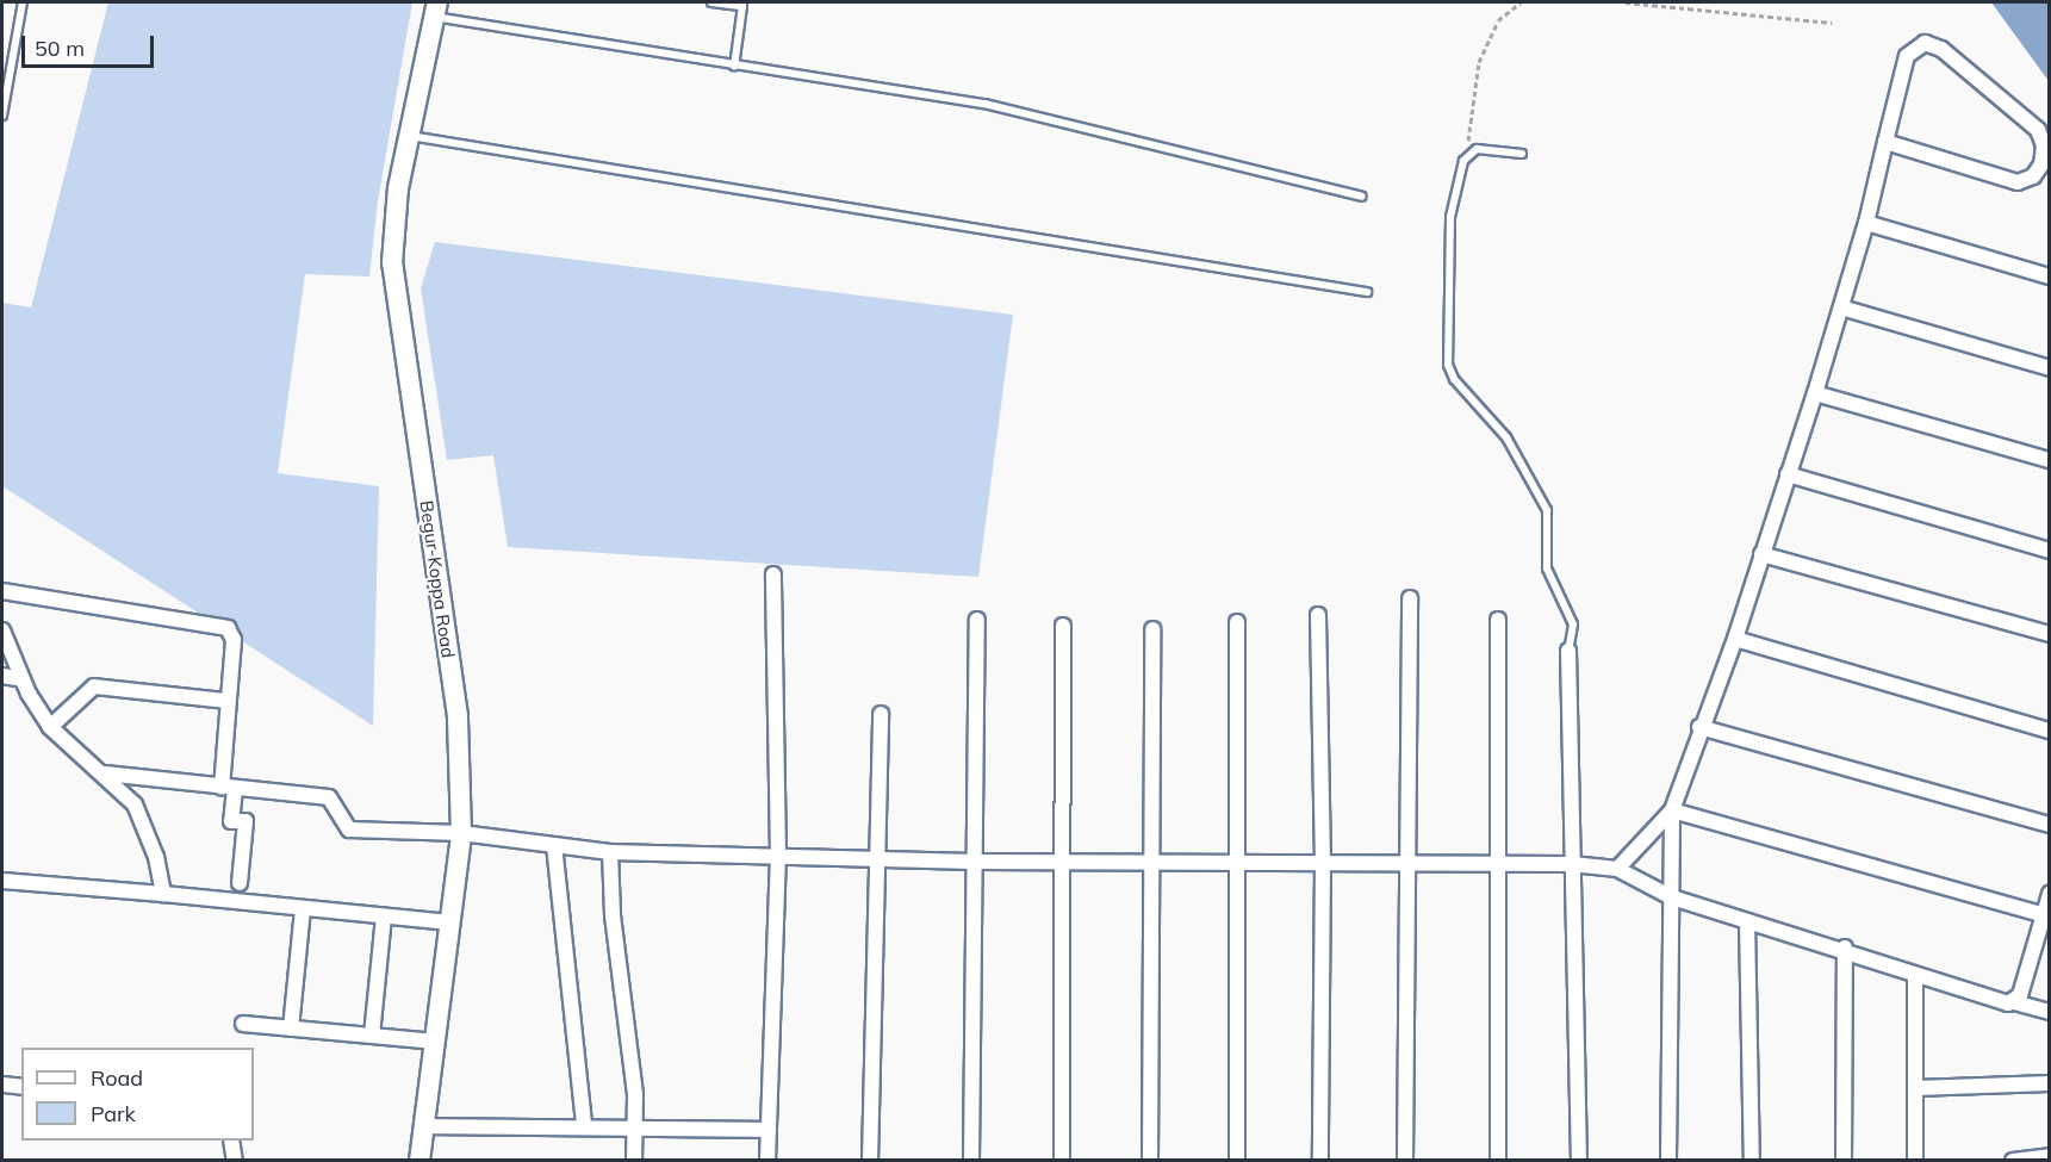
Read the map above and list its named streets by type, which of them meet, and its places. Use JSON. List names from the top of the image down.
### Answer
{
  "streets": {
    "main road": ["Begur-Koppa Road"]
  },
  "legend": ["Road", "Park"],
  "scale_bar": "50 m"
}
